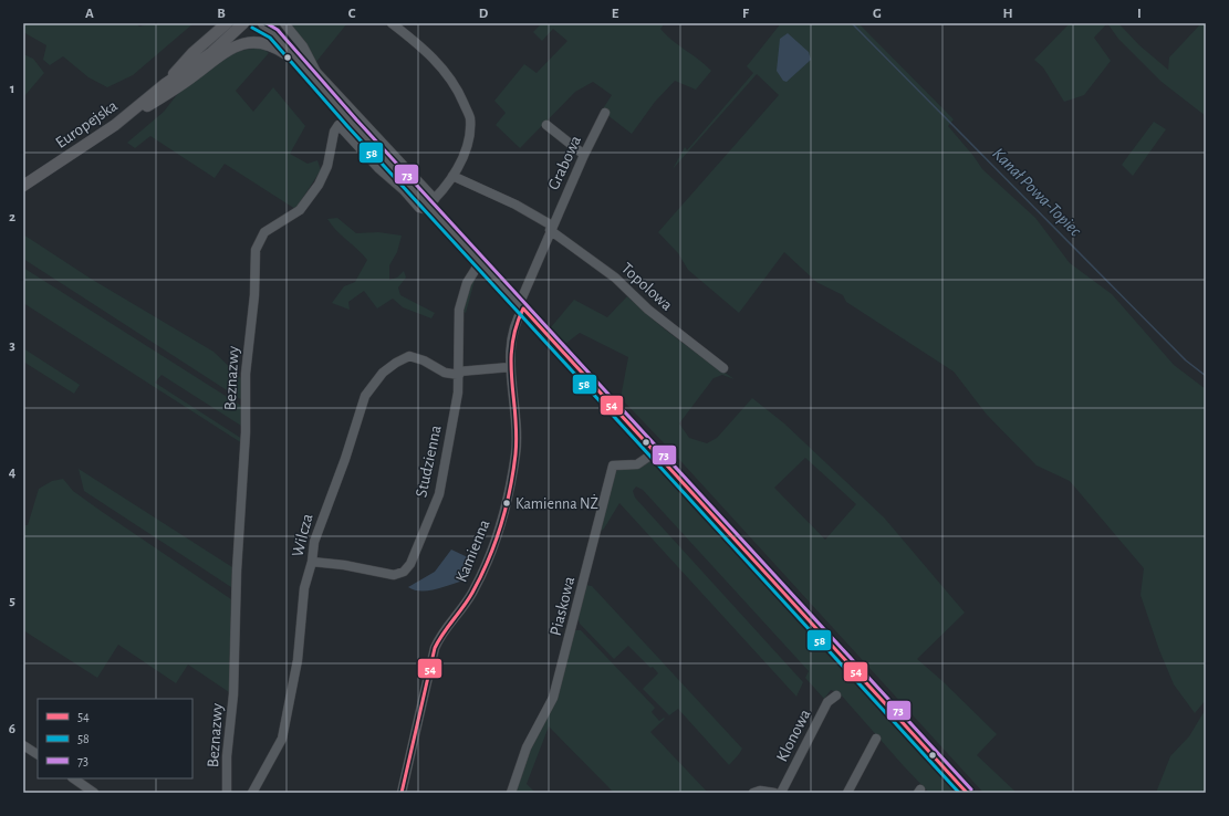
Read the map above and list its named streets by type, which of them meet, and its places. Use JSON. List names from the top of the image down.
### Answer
{
  "streets": {
    "main road": ["Europejska"],
    "street": [
      "Grabowa",
      "Topolowa",
      "Beznazwy",
      "Studzienna",
      "Wilcza",
      "Kamienna",
      "Piaskowa",
      "Klonowa"
    ]
  },
  "crossings": [
    ["Grabowa", "Topolowa"],
    ["Studzienna", "Wilcza"],
    ["Wilcza", "Kamienna"]
  ],
  "water": ["Kanał Powa-Topiec"],
  "places": ["Kamienna NŻ"],
  "lines": ["transit line 73", "transit line 58", "transit line 54"],
  "legend": ["54", "58", "73"],
  "grid": {
    "columns": [
      "A",
      "B",
      "C",
      "D",
      "E",
      "F",
      "G",
      "H",
      "I"
    ],
    "rows": [
      "1",
      "2",
      "3",
      "4",
      "5",
      "6"
    ]
  }
}
